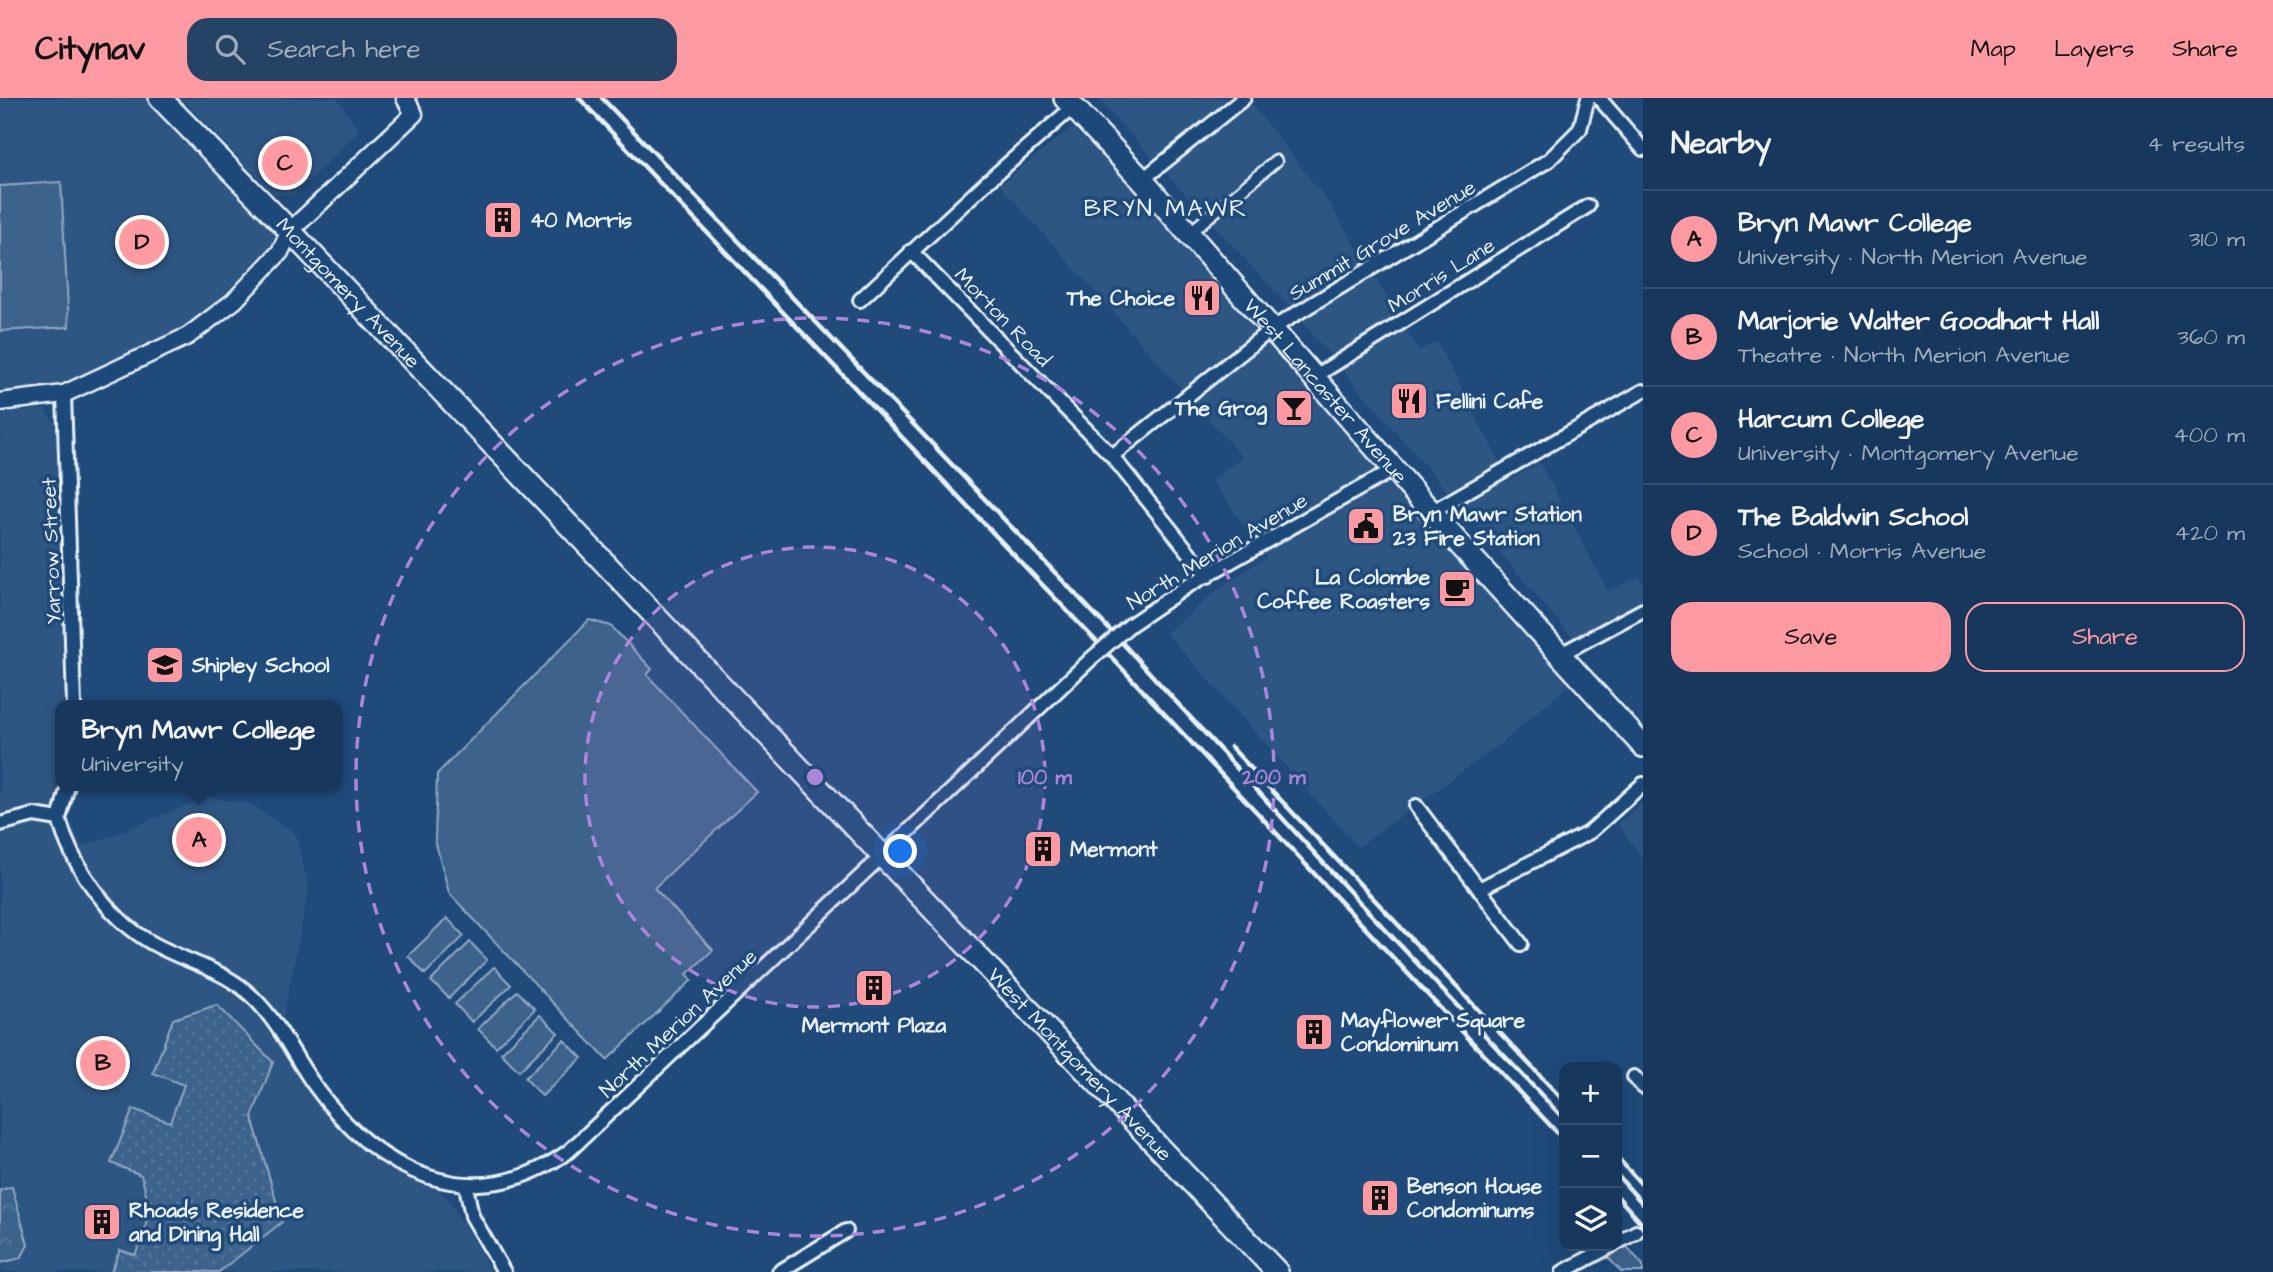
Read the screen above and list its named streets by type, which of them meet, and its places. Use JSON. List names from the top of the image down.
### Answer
{
  "streets": {
    "main road": ["Montgomery Avenue", "West Lancaster Avenue", "West Montgomery Avenue"],
    "street": [
      "Summit Grove Avenue",
      "Morris Lane",
      "Morton Road",
      "Yarrow Street",
      "North Merion Avenue"
    ]
  },
  "crossings": [
    ["Summit Grove Avenue", "Morton Road"],
    ["Summit Grove Avenue", "West Lancaster Avenue"],
    ["Morris Lane", "West Lancaster Avenue"],
    ["Montgomery Avenue", "North Merion Avenue"],
    ["Montgomery Avenue", "West Montgomery Avenue"],
    ["Morton Road", "North Merion Avenue"],
    ["West Lancaster Avenue", "North Merion Avenue"],
    ["North Merion Avenue", "West Montgomery Avenue"]
  ],
  "districts": ["BRYN MAWR"],
  "places": {
    "building": [
      "40 Morris",
      "Mermont",
      "Mermont Plaza",
      "Mayflower Square Condominum",
      "Benson House Condominums",
      "Rhoads Residence and Dining Hall"
    ],
    "restaurant": ["The Choice", "Fellini Cafe"],
    "bar": ["The Grog"],
    "public building": ["Bryn Mawr Station 23 Fire Station"],
    "cafe": ["La Colombe Coffee Roasters"],
    "school or university": ["Shipley School"]
  },
  "page": {
    "header": "Citynav",
    "search": "Search here",
    "nav": ["Map", "Layers", "Share"],
    "heading": ["Nearby", "4 results"],
    "pins": [
      "C",
      "D",
      "A",
      "B"
    ],
    "list": [
      {
        "mark": "A",
        "name": "Bryn Mawr College",
        "note": "University · North Merion Avenue",
        "value": "310 m"
      },
      {
        "mark": "B",
        "name": "Marjorie Walter Goodhart Hall",
        "note": "Theatre · North Merion Avenue",
        "value": "360 m"
      },
      {
        "mark": "C",
        "name": "Harcum College",
        "note": "University · Montgomery Avenue",
        "value": "400 m"
      },
      {
        "mark": "D",
        "name": "The Baldwin School",
        "note": "School · Morris Avenue",
        "value": "420 m"
      }
    ],
    "buttons": ["Save", "Share"],
    "popup": ["Bryn Mawr College", "University"],
    "map_buttons": ["+", "−"]
  },
  "rings": ["100 m", "200 m"]
}
